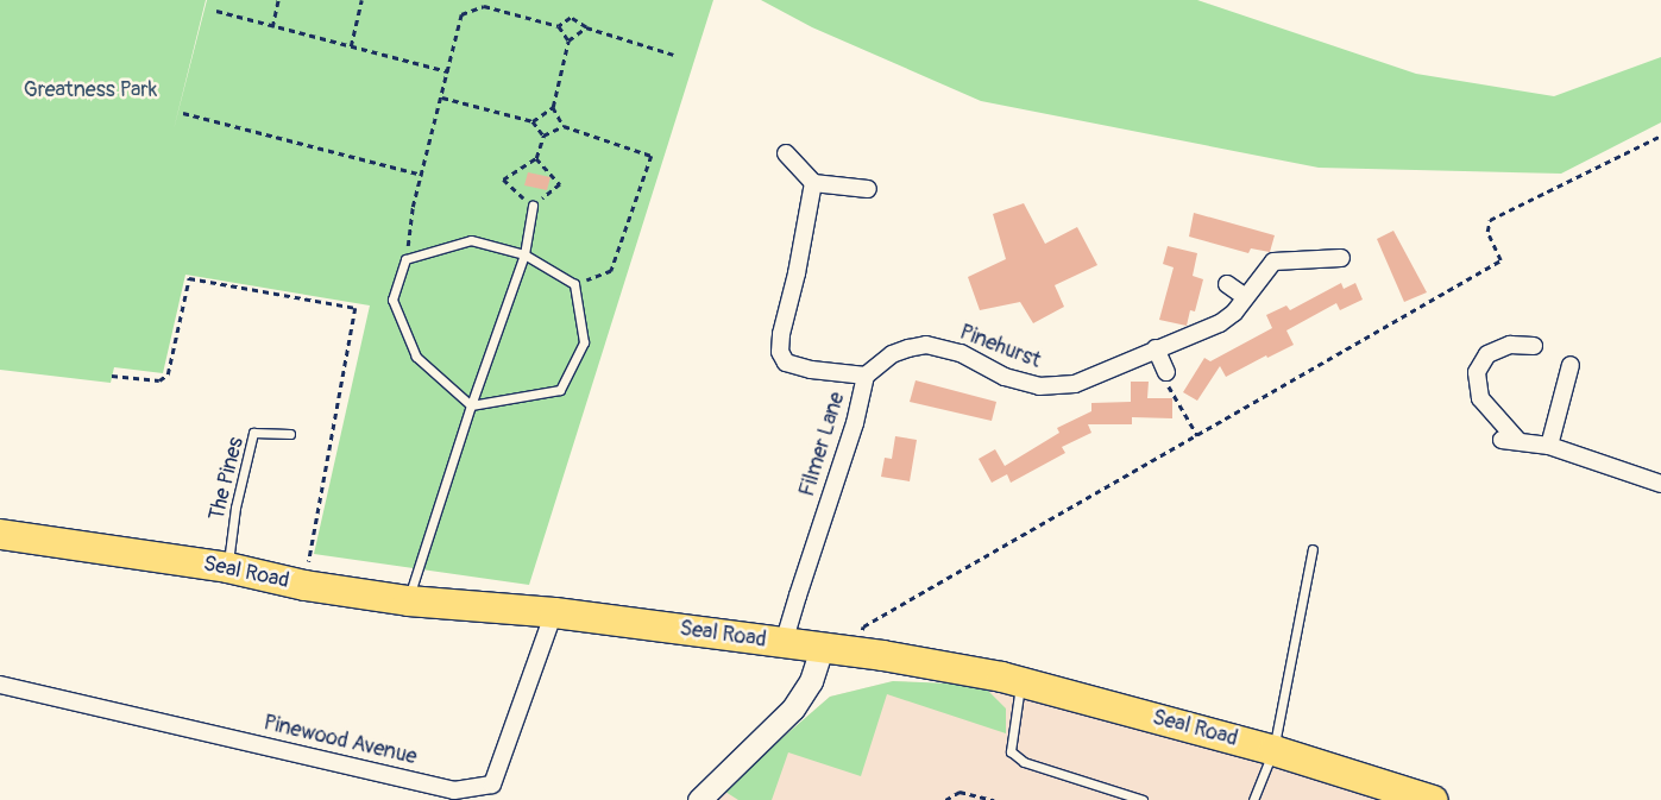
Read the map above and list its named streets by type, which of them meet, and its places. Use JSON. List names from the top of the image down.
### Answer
{
  "streets": {
    "highway": ["Seal Road"],
    "street": ["Pinehurst", "Filmer Lane", "Pinewood Avenue"],
    "lane": ["The Pines"]
  },
  "crossings": [
    ["Pinehurst", "Filmer Lane"],
    ["Filmer Lane", "Seal Road"],
    ["The Pines", "Seal Road"],
    ["Seal Road", "Pinewood Avenue"]
  ],
  "parks": ["Greatness Park"]
}
